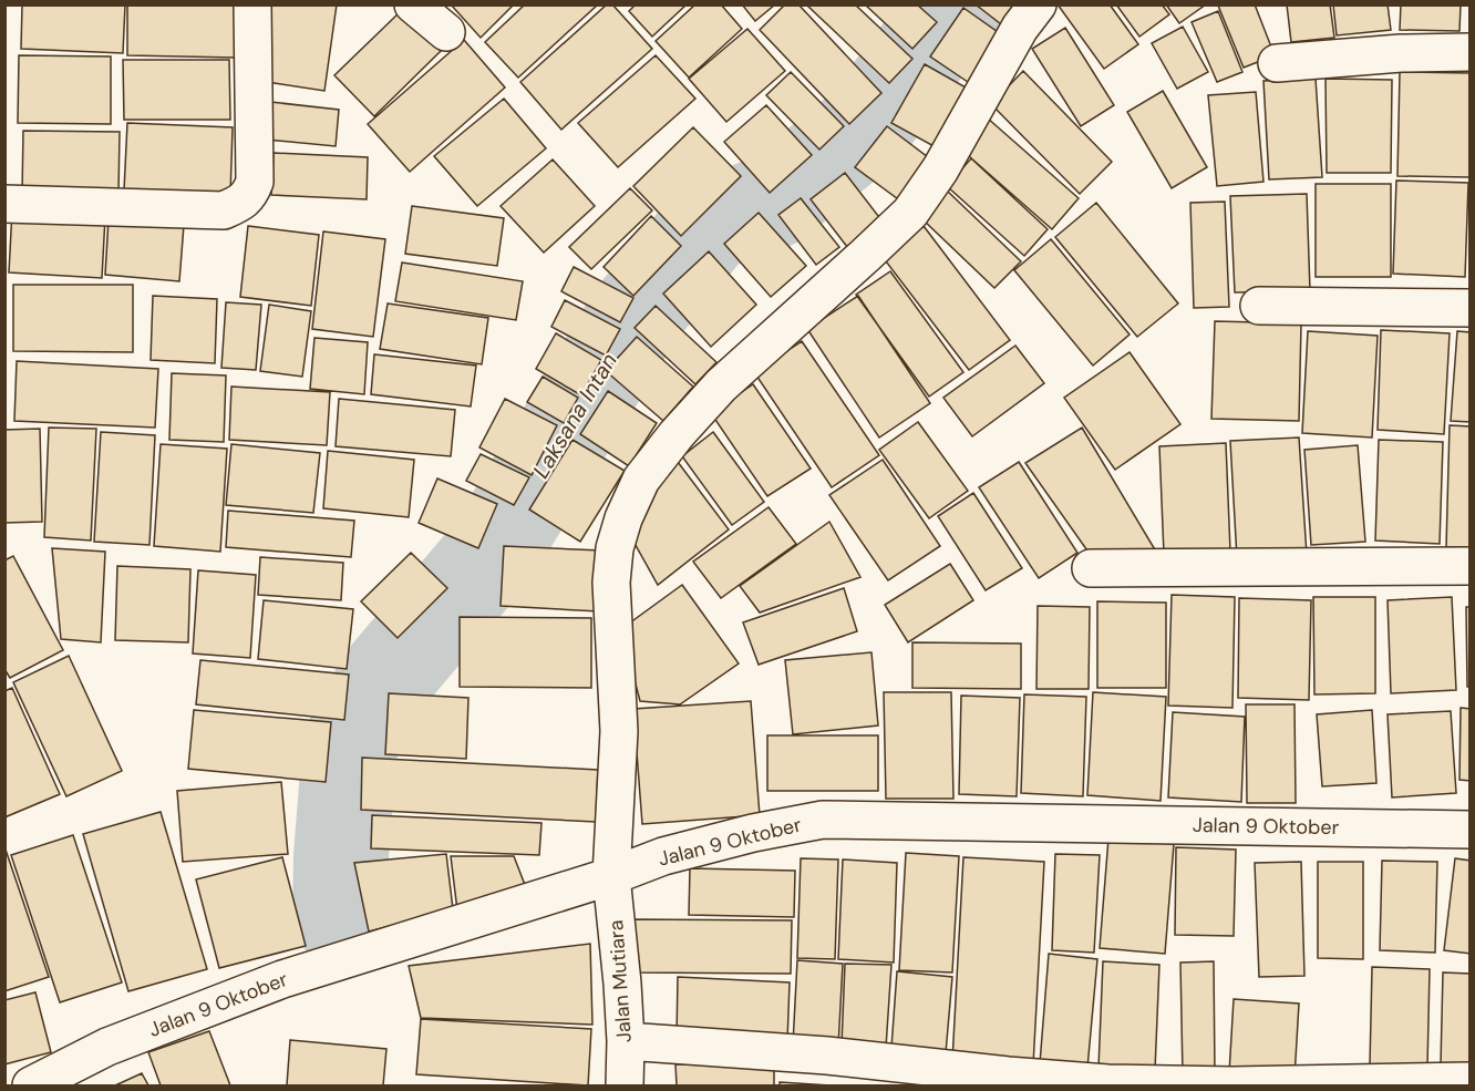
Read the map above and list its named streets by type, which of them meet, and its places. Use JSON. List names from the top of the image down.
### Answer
{
  "streets": {
    "street": ["Jalan 9 Oktober", "Jalan Mutiara"]
  },
  "crossings": [
    ["Jalan 9 Oktober", "Jalan Mutiara"]
  ],
  "water": ["Laksana Intan"]
}
